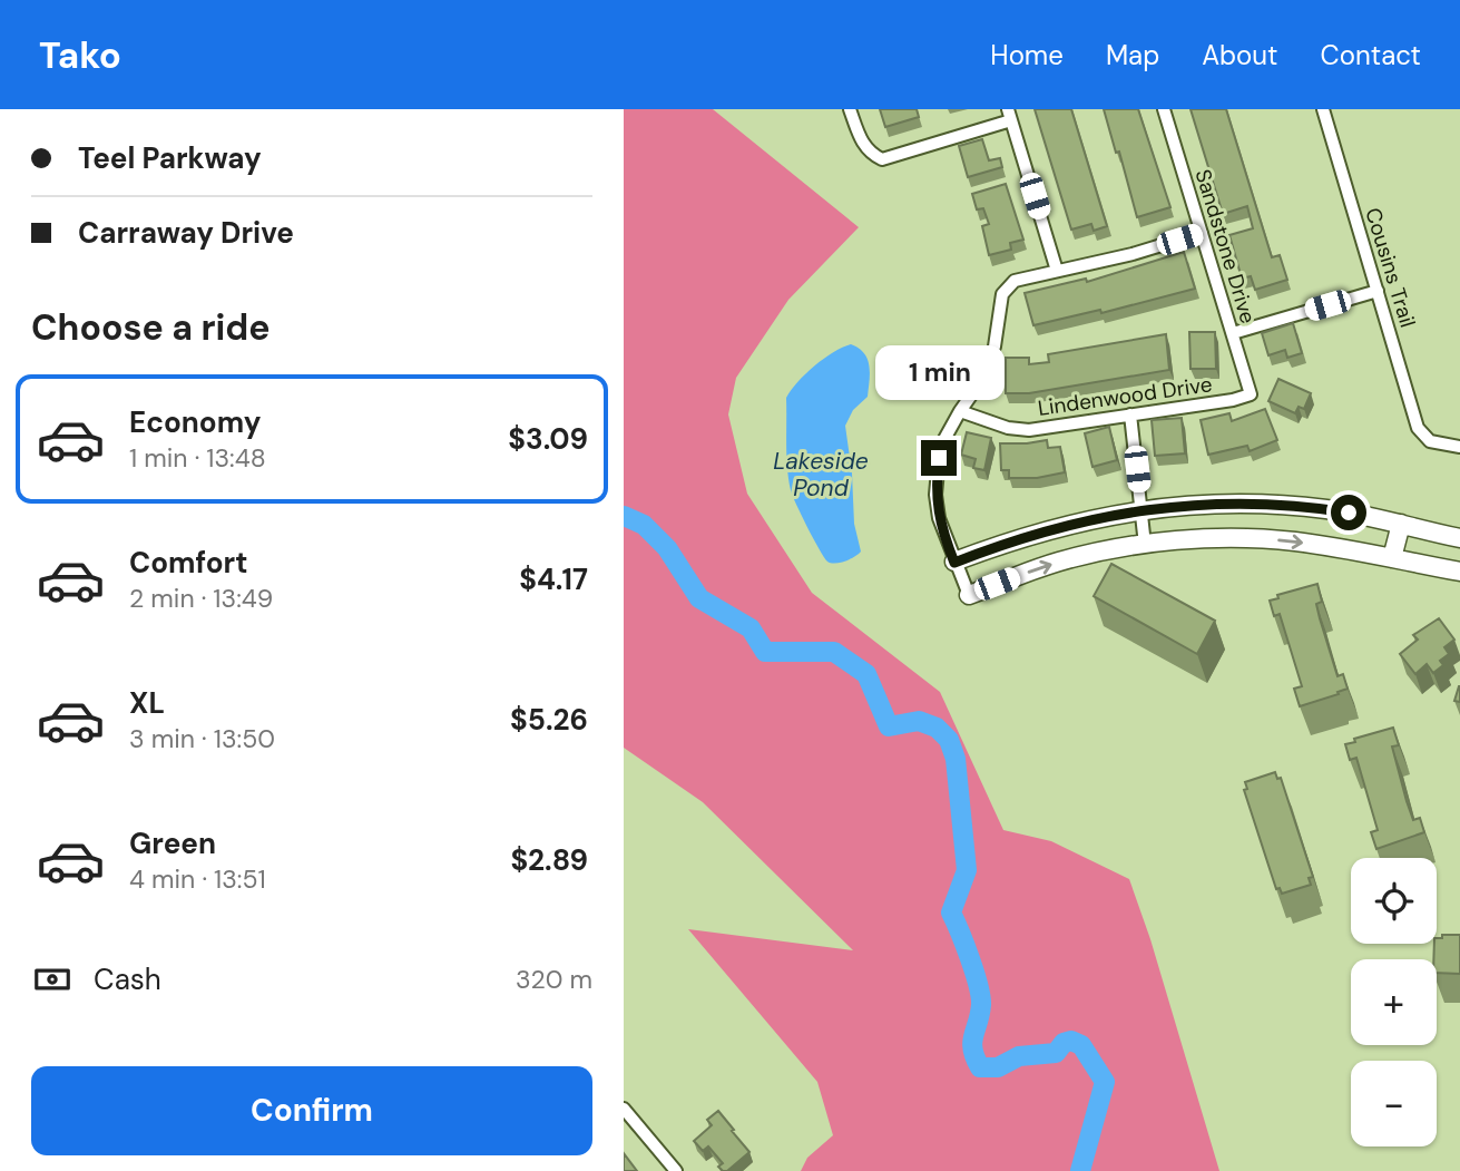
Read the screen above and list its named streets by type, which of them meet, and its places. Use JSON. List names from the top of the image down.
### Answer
{
  "streets": {
    "street": ["Sandstone Drive", "Cousins Trail", "Lindenwood Drive"]
  },
  "crossings": [
    ["Sandstone Drive", "Lindenwood Drive"]
  ],
  "water": ["Lakeside Pond"],
  "page": {
    "header": "Tako",
    "nav": [
      "Home",
      "Map",
      "About",
      "Contact"
    ],
    "banner": ["Teel Parkway", "Carraway Drive"],
    "heading": "Choose a ride",
    "bubble": "1 min",
    "list": [
      {
        "name": "Economy",
        "note": "1 min · 13:48",
        "value": "$3.09"
      },
      {
        "name": "Comfort",
        "note": "2 min · 13:49",
        "value": "$4.17"
      },
      {
        "name": "XL",
        "note": "3 min · 13:50",
        "value": "$5.26"
      },
      {
        "name": "Green",
        "note": "4 min · 13:51",
        "value": "$2.89"
      }
    ],
    "map_buttons": ["+", "−"],
    "pay": ["Cash", "320 m"],
    "buttons": "Confirm"
  }
}
